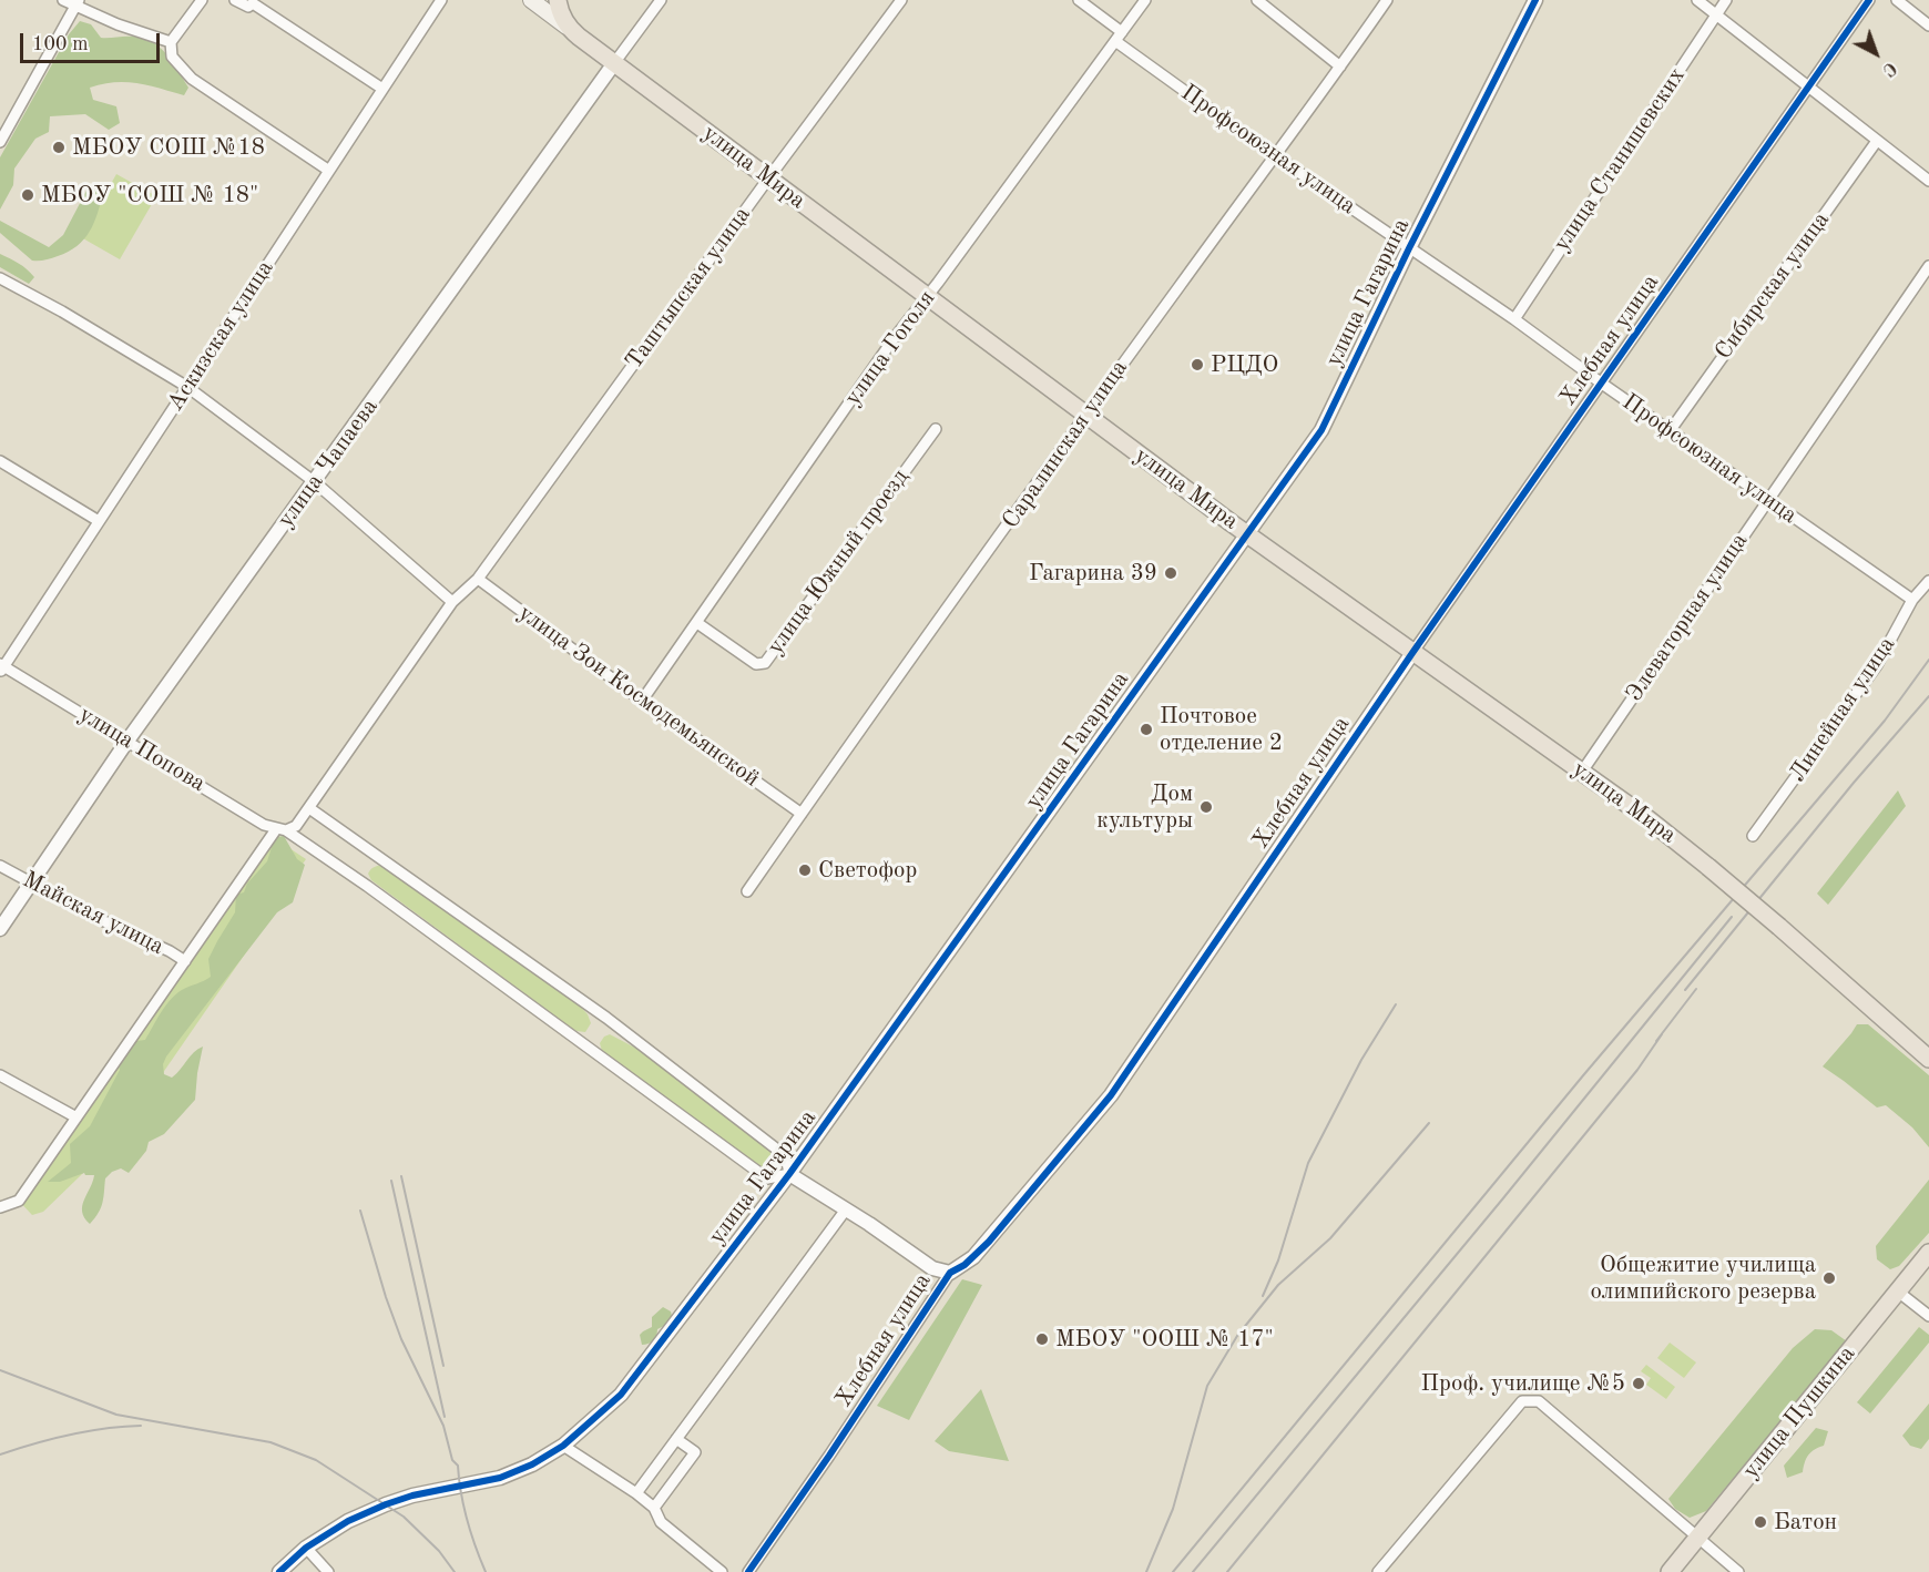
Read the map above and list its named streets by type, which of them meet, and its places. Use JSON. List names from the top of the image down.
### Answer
{
  "streets": {
    "main road": ["улица Мира", "улица Пушкина"],
    "street": [
      "Профсоюзная улица",
      "улица Станишевских",
      "Сибирская улица",
      "Таштыпская улица",
      "улица Гагарина",
      "Аскизская улица",
      "Хлебная улица",
      "улица Гоголя",
      "Саралинская улица",
      "улица Чапаева",
      "улица Южный проезд",
      "Элеваторная улица",
      "улица Зои Космодемьянской",
      "Линейная улица",
      "улица Попова",
      "Майская улица"
    ]
  },
  "crossings": [
    ["Профсоюзная улица", "улица Станишевских"],
    ["Профсоюзная улица", "Сибирская улица"],
    ["Профсоюзная улица", "улица Гагарина"],
    ["Профсоюзная улица", "Хлебная улица"],
    ["Профсоюзная улица", "улица Гоголя"],
    ["Профсоюзная улица", "Саралинская улица"],
    ["Профсоюзная улица", "Элеваторная улица"],
    ["Профсоюзная улица", "Линейная улица"],
    ["улица Мира", "Таштыпская улица"],
    ["улица Мира", "улица Гагарина"],
    ["улица Мира", "Хлебная улица"],
    ["улица Мира", "улица Гоголя"],
    ["улица Мира", "Саралинская улица"],
    ["улица Мира", "улица Чапаева"],
    ["улица Мира", "Элеваторная улица"],
    ["Таштыпская улица", "улица Зои Космодемьянской"],
    ["Таштыпская улица", "улица Попова"],
    ["Таштыпская улица", "Майская улица"],
    ["улица Гагарина", "улица Попова"],
    ["Аскизская улица", "улица Попова"],
    ["улица Гоголя", "улица Южный проезд"],
    ["улица Гоголя", "улица Зои Космодемьянской"],
    ["Саралинская улица", "улица Зои Космодемьянской"],
    ["улица Чапаева", "улица Попова"],
    ["улица Чапаева", "Майская улица"]
  ],
  "places": [
    "МБОУ СОШ №18",
    "МБОУ \"СОШ № 18\"",
    "РЦДО",
    "Гагарина 39",
    "Почтовое отделение 2",
    "Дом культуры",
    "Светофор",
    "Общежитие училища олимпийского резерва",
    "МБОУ \"ООШ № 17\"",
    "Проф. училище №5",
    "Батон"
  ],
  "scale_bar": "100 m",
  "north": "bottom right"
}
